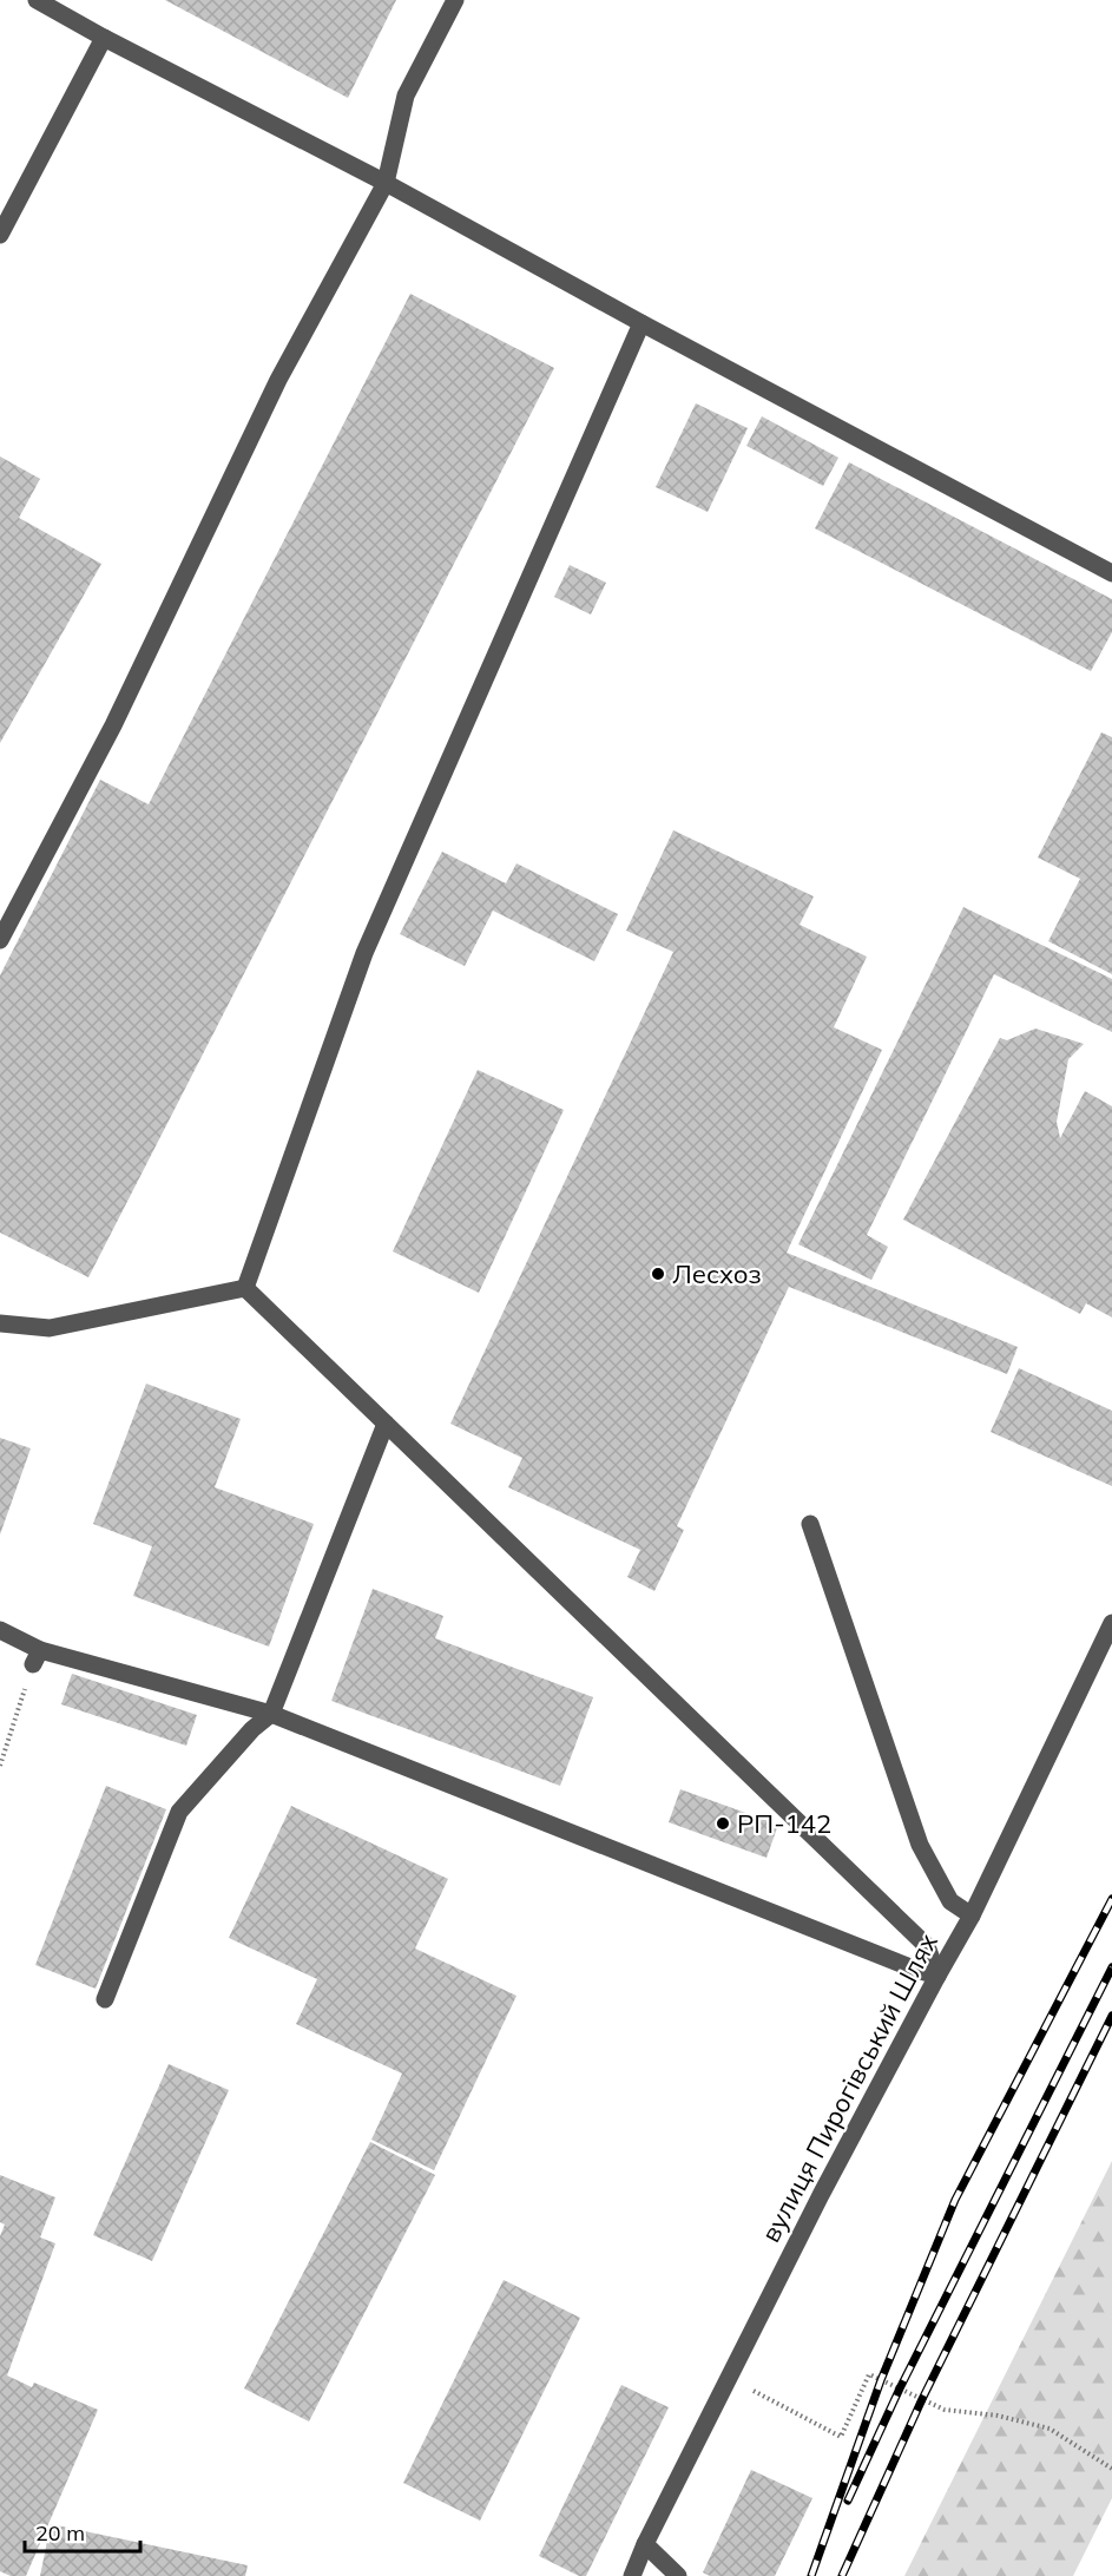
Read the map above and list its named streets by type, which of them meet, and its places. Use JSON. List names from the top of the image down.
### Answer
{
  "streets": {
    "street": ["вулиця Пирогівський Шлях"]
  },
  "places": ["Лесхоз", "РП-142"],
  "scale_bar": "20 m"
}
